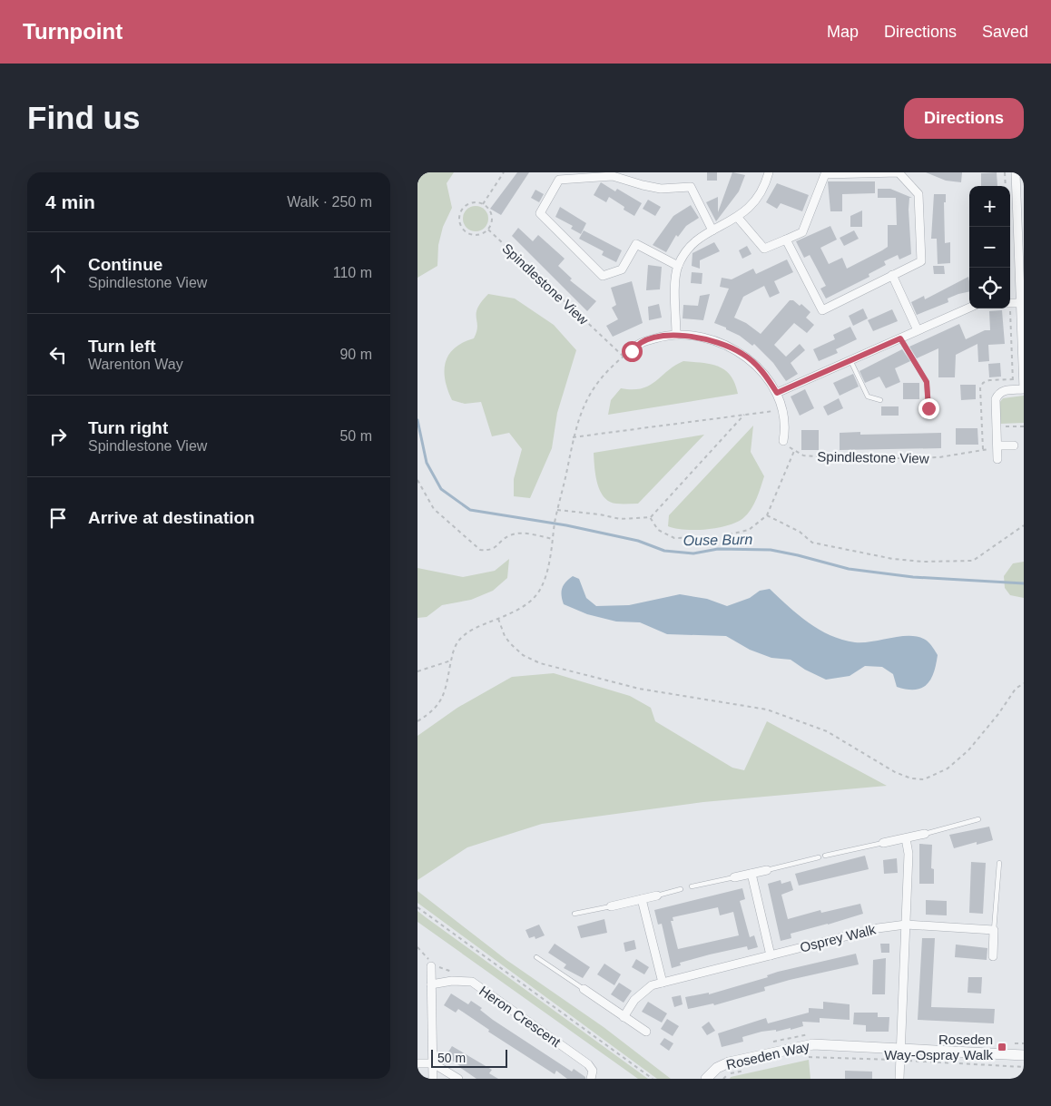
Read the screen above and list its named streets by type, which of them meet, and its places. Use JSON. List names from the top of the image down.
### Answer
{
  "streets": {
    "street": ["Osprey Walk", "Heron Crescent", "Roseden Way"],
    "path": ["Spindlestone View"]
  },
  "water": ["Ouse Burn"],
  "places": {
    "transit": ["Roseden Way-Ospray Walk"]
  },
  "scale_bar": "50 m",
  "page": {
    "header": "Turnpoint",
    "nav": ["Map", "Directions", "Saved"],
    "buttons": "Directions",
    "title": "Find us",
    "heading": ["4 min", "Walk · 250 m"],
    "map_buttons": ["+", "−"],
    "list": [
      ["Continue", "Spindlestone View", "110 m"],
      ["Turn left", "Warenton Way", "90 m"],
      ["Turn right", "Spindlestone View", "50 m"],
      "Arrive at destination"
    ],
    "scale": "50 m"
  }
}
